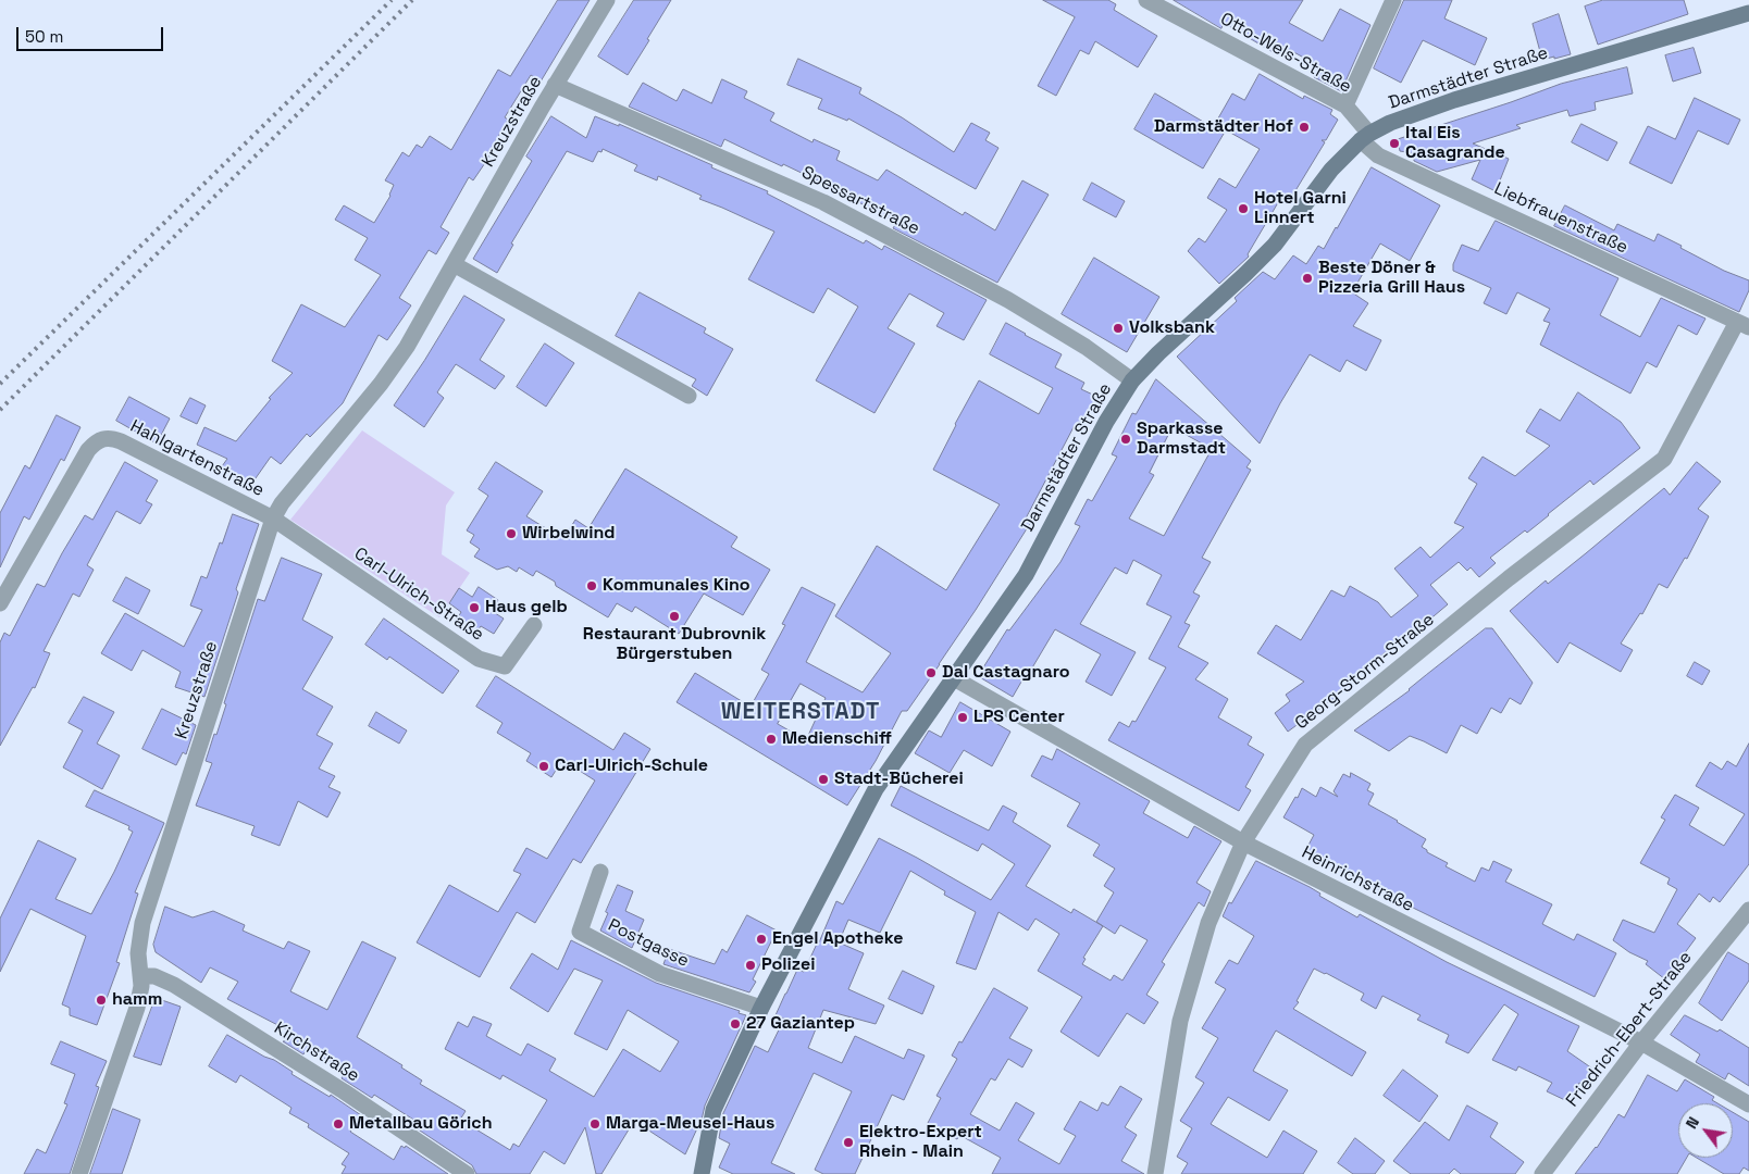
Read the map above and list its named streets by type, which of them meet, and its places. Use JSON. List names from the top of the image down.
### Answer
{
  "streets": {
    "street": [
      "Otto-Wels-Straße",
      "Darmstädter Straße",
      "Kreuzstraße",
      "Spessartstraße",
      "Liebfrauenstraße",
      "Hahlgartenstraße",
      "Carl-Ulrich-Straße",
      "Georg-Storm-Straße",
      "Heinrichstraße",
      "Postgasse",
      "Friedrich-Ebert-Straße",
      "Kirchstraße"
    ]
  },
  "crossings": [
    ["Otto-Wels-Straße", "Darmstädter Straße"],
    ["Otto-Wels-Straße", "Liebfrauenstraße"],
    ["Darmstädter Straße", "Spessartstraße"],
    ["Darmstädter Straße", "Liebfrauenstraße"],
    ["Darmstädter Straße", "Heinrichstraße"],
    ["Darmstädter Straße", "Postgasse"],
    ["Kreuzstraße", "Spessartstraße"],
    ["Kreuzstraße", "Hahlgartenstraße"],
    ["Kreuzstraße", "Carl-Ulrich-Straße"],
    ["Kreuzstraße", "Kirchstraße"],
    ["Liebfrauenstraße", "Georg-Storm-Straße"],
    ["Hahlgartenstraße", "Carl-Ulrich-Straße"],
    ["Georg-Storm-Straße", "Heinrichstraße"],
    ["Heinrichstraße", "Friedrich-Ebert-Straße"]
  ],
  "districts": ["WEITERSTADT"],
  "places": [
    "Darmstädter Hof",
    "Ital Eis Casagrande",
    "Hotel Garni Linnert",
    "Beste Döner & Pizzeria Grill Haus",
    "Volksbank",
    "Sparkasse Darmstadt",
    "Wirbelwind",
    "Kommunales Kino",
    "Haus gelb",
    "Restaurant Dubrovnik Bürgerstuben",
    "Dal Castagnaro",
    "LPS Center",
    "Medienschiff",
    "Carl-Ulrich-Schule",
    "Stadt-Bücherei",
    "Engel Apotheke",
    "Polizei",
    "hamm",
    "27 Gaziantep",
    "Metallbau Görich",
    "Marga-Meusel-Haus",
    "Elektro-Expert Rhein - Main"
  ],
  "scale_bar": "50 m",
  "north": "top left"
}
